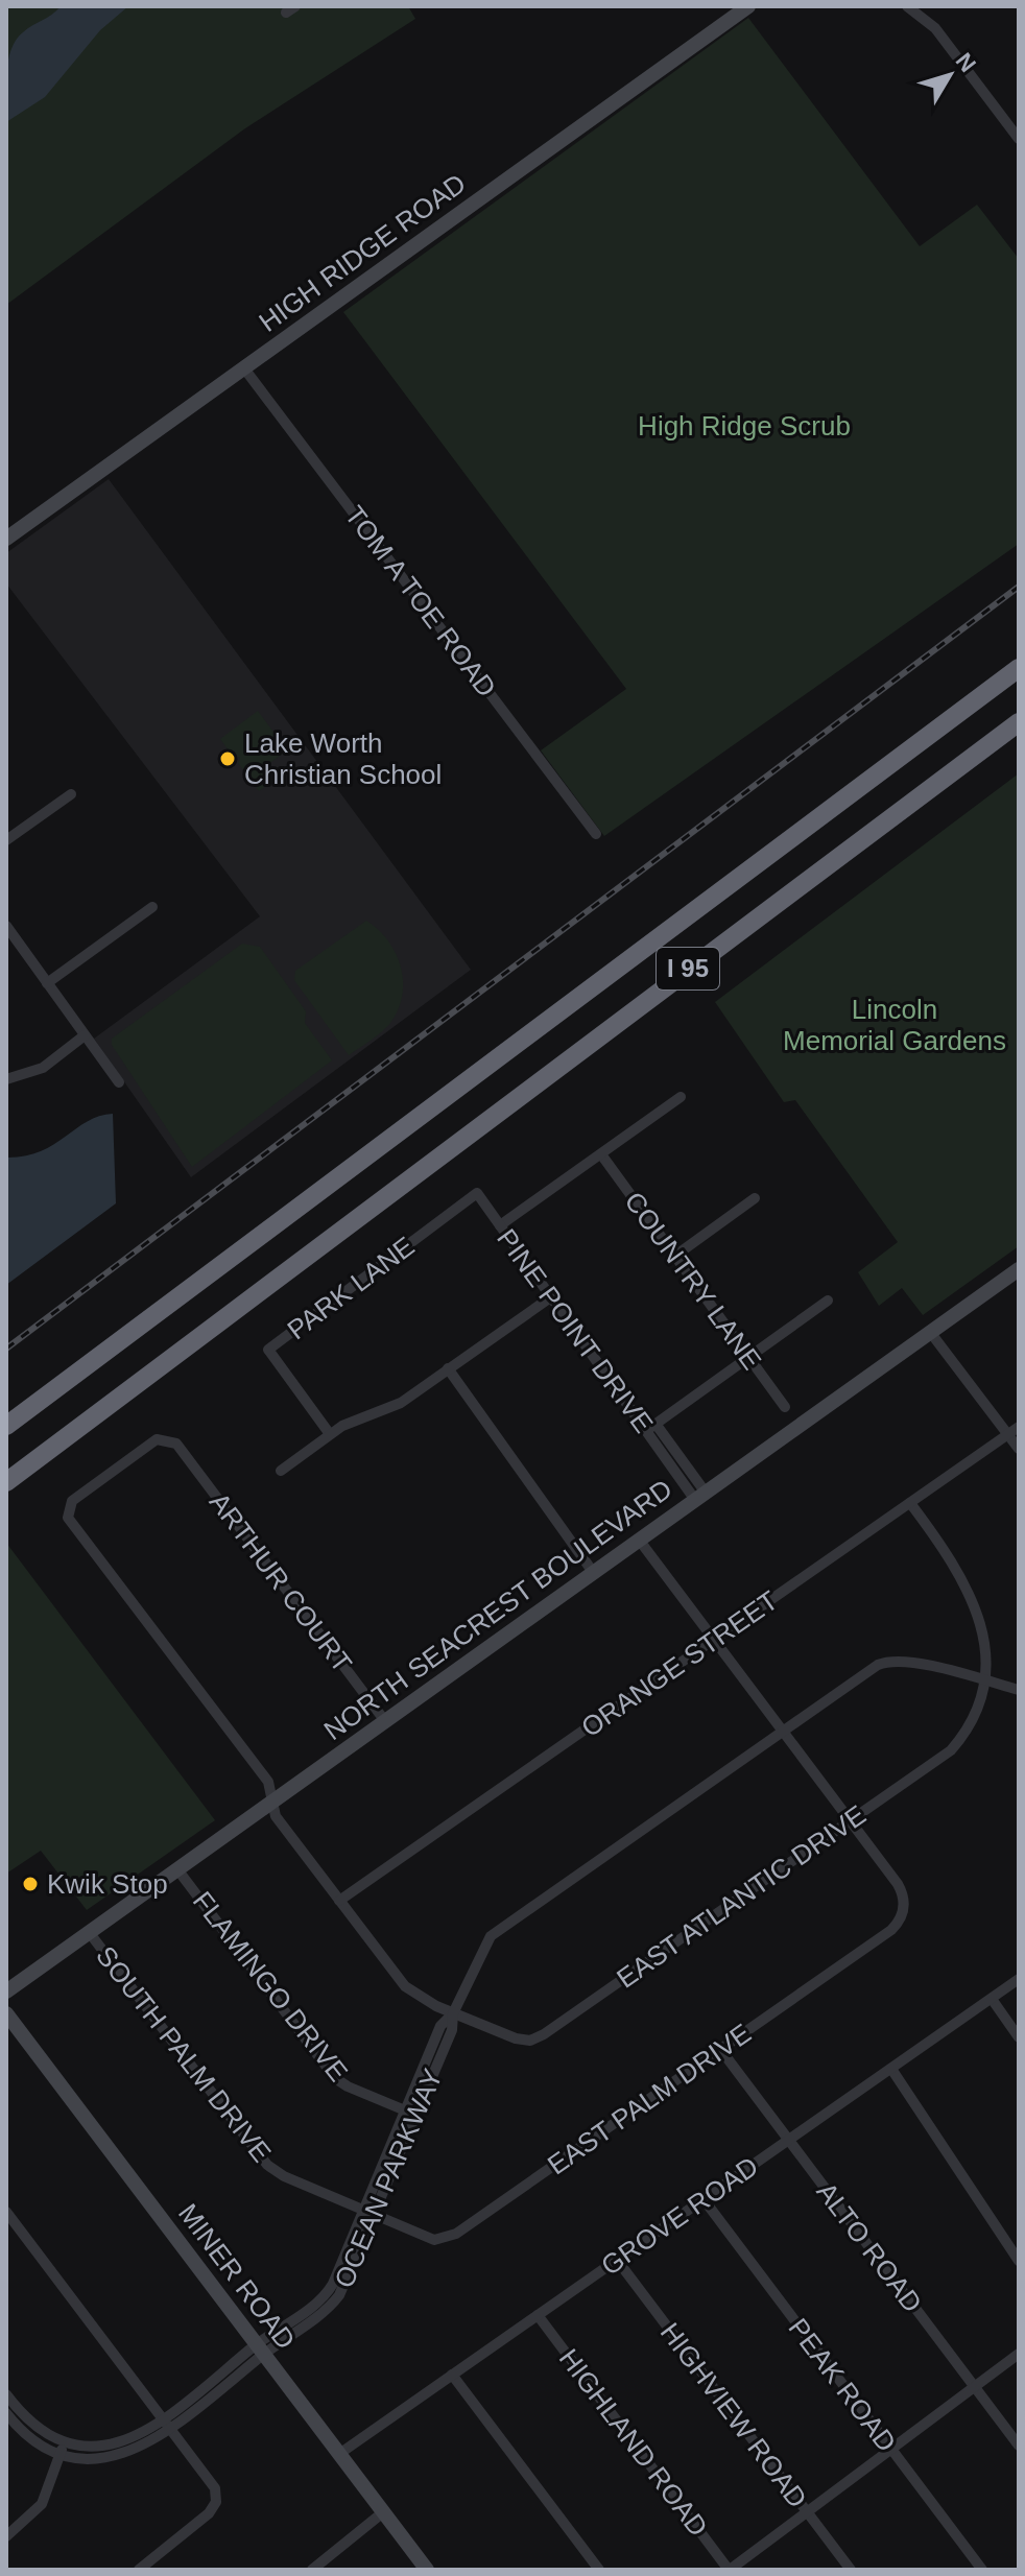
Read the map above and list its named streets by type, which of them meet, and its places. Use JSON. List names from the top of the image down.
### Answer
{
  "streets": {
    "highway": ["I 95"],
    "street": [
      "HIGH RIDGE ROAD",
      "TOM A TOE ROAD",
      "COUNTRY LANE",
      "PARK LANE",
      "PINE POINT DRIVE",
      "ARTHUR COURT",
      "NORTH SEACREST BOULEVARD",
      "ORANGE STREET",
      "EAST ATLANTIC DRIVE",
      "FLAMINGO DRIVE",
      "SOUTH PALM DRIVE",
      "EAST PALM DRIVE",
      "OCEAN PARKWAY",
      "GROVE ROAD",
      "ALTO ROAD",
      "MINER ROAD",
      "PEAK ROAD",
      "HIGHVIEW ROAD",
      "HIGHLAND ROAD"
    ]
  },
  "crossings": [
    ["HIGH RIDGE ROAD", "TOM A TOE ROAD"],
    ["PARK LANE", "PINE POINT DRIVE"],
    ["PINE POINT DRIVE", "NORTH SEACREST BOULEVARD"],
    ["ARTHUR COURT", "NORTH SEACREST BOULEVARD"],
    ["NORTH SEACREST BOULEVARD", "FLAMINGO DRIVE"],
    ["NORTH SEACREST BOULEVARD", "SOUTH PALM DRIVE"],
    ["EAST ATLANTIC DRIVE", "EAST PALM DRIVE"],
    ["EAST ATLANTIC DRIVE", "OCEAN PARKWAY"],
    ["FLAMINGO DRIVE", "OCEAN PARKWAY"],
    ["SOUTH PALM DRIVE", "EAST PALM DRIVE"],
    ["SOUTH PALM DRIVE", "OCEAN PARKWAY"],
    ["EAST PALM DRIVE", "OCEAN PARKWAY"],
    ["EAST PALM DRIVE", "ALTO ROAD"],
    ["OCEAN PARKWAY", "MINER ROAD"],
    ["GROVE ROAD", "ALTO ROAD"],
    ["GROVE ROAD", "MINER ROAD"],
    ["GROVE ROAD", "PEAK ROAD"],
    ["GROVE ROAD", "HIGHVIEW ROAD"],
    ["GROVE ROAD", "HIGHLAND ROAD"]
  ],
  "parks": ["High Ridge Scrub", "Lincoln Memorial Gardens"],
  "places": ["Lake Worth Christian School", "Kwik Stop"],
  "north": "top right"
}
